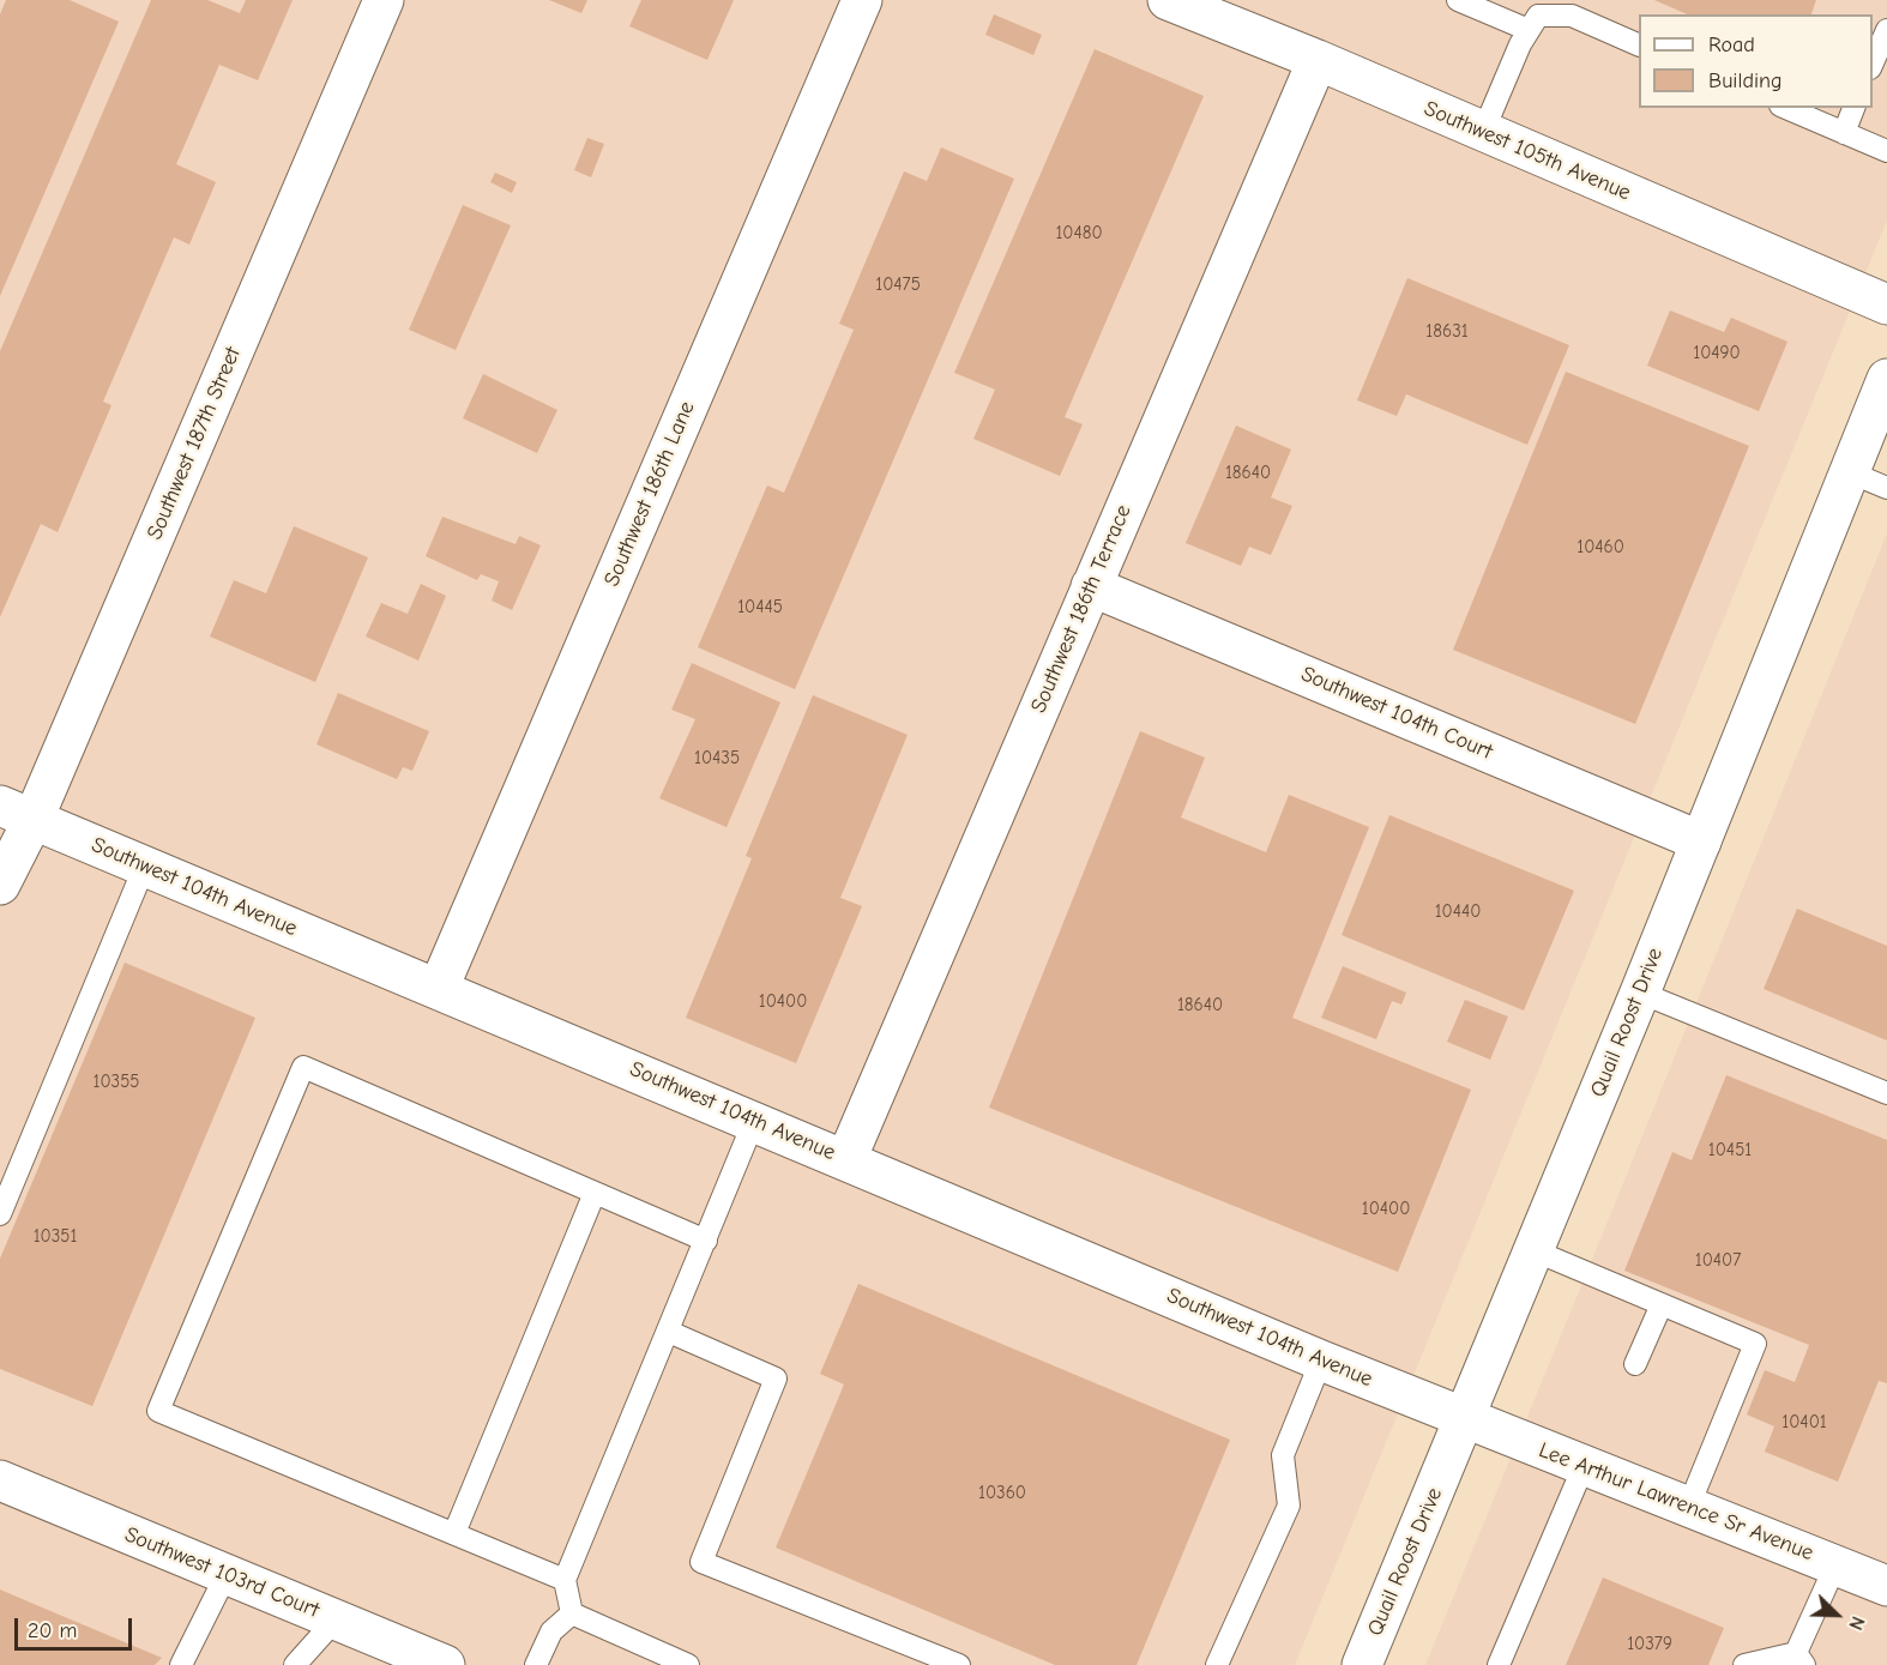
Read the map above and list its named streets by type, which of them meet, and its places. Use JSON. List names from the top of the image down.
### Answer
{
  "streets": {
    "street": [
      "Southwest 105th Avenue",
      "Southwest 187th Street",
      "Southwest 186th Lane",
      "Southwest 186th Terrace",
      "Southwest 104th Court",
      "Southwest 104th Avenue",
      "Quail Roost Drive",
      "Lee Arthur Lawrence Sr Avenue",
      "Southwest 103rd Court"
    ]
  },
  "crossings": [
    ["Southwest 105th Avenue", "Southwest 186th Terrace"],
    ["Southwest 187th Street", "Southwest 104th Avenue"],
    ["Southwest 186th Lane", "Southwest 104th Avenue"],
    ["Southwest 186th Terrace", "Southwest 104th Court"],
    ["Southwest 186th Terrace", "Southwest 104th Avenue"],
    ["Southwest 104th Court", "Quail Roost Drive"],
    ["Southwest 104th Avenue", "Quail Roost Drive"],
    ["Southwest 104th Avenue", "Lee Arthur Lawrence Sr Avenue"],
    ["Quail Roost Drive", "Lee Arthur Lawrence Sr Avenue"]
  ],
  "house_numbers": [
    "10480",
    "10475",
    "18631",
    "10490",
    "18640",
    "10460",
    "10445",
    "10435",
    "10440",
    "10400",
    "18640",
    "10355",
    "10451",
    "10400",
    "10351",
    "10407",
    "10401",
    "10360",
    "10379"
  ],
  "legend": ["Road", "Building"],
  "scale_bar": "20 m",
  "north": "bottom right"
}
